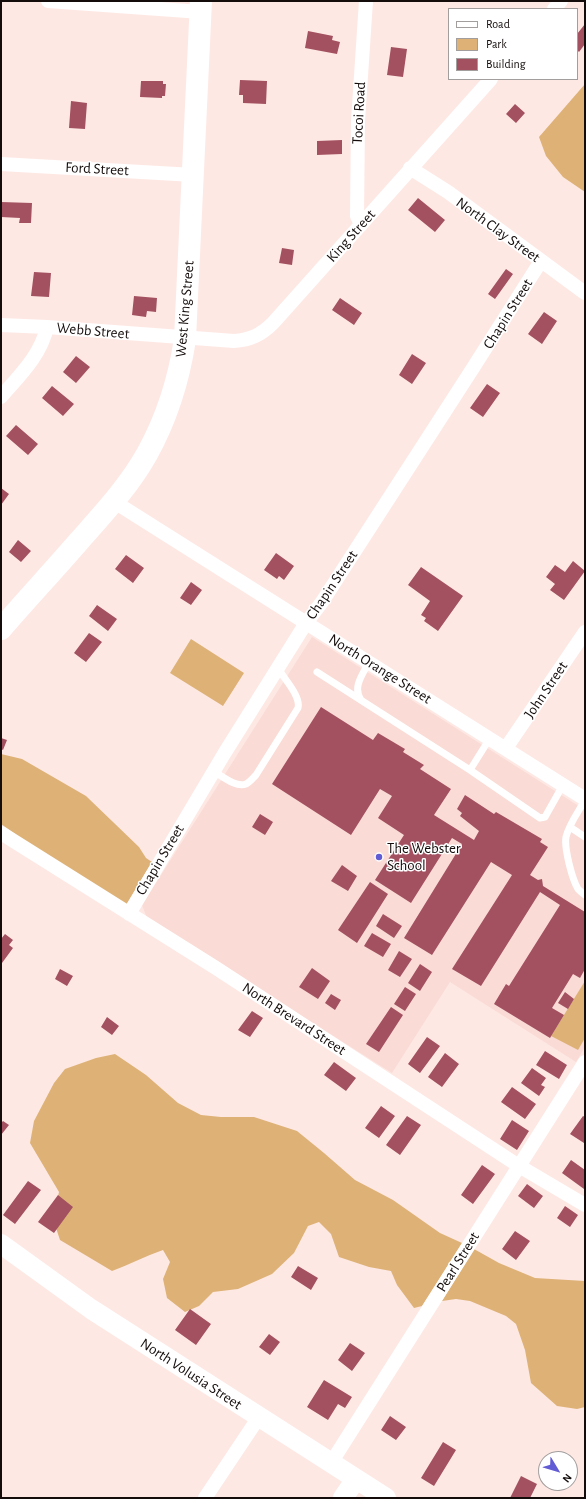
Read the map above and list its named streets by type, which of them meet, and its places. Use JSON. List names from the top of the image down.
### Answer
{
  "streets": {
    "main road": ["West King Street", "North Volusia Street"],
    "street": [
      "Tocoi Road",
      "Ford Street",
      "North Clay Street",
      "King Street",
      "Chapin Street",
      "Webb Street",
      "North Orange Street",
      "John Street",
      "North Brevard Street",
      "Pearl Street"
    ]
  },
  "crossings": [
    ["Tocoi Road", "King Street"],
    ["Ford Street", "West King Street"],
    ["North Clay Street", "King Street"],
    ["North Clay Street", "Chapin Street"],
    ["King Street", "West King Street"],
    ["King Street", "Webb Street"],
    ["West King Street", "Webb Street"],
    ["West King Street", "North Orange Street"],
    ["Chapin Street", "North Orange Street"],
    ["Chapin Street", "North Brevard Street"],
    ["North Orange Street", "John Street"],
    ["North Brevard Street", "Pearl Street"],
    ["Pearl Street", "North Volusia Street"]
  ],
  "places": ["The Webster School"],
  "legend": ["Road", "Park", "Building"],
  "north": "bottom right"
}
